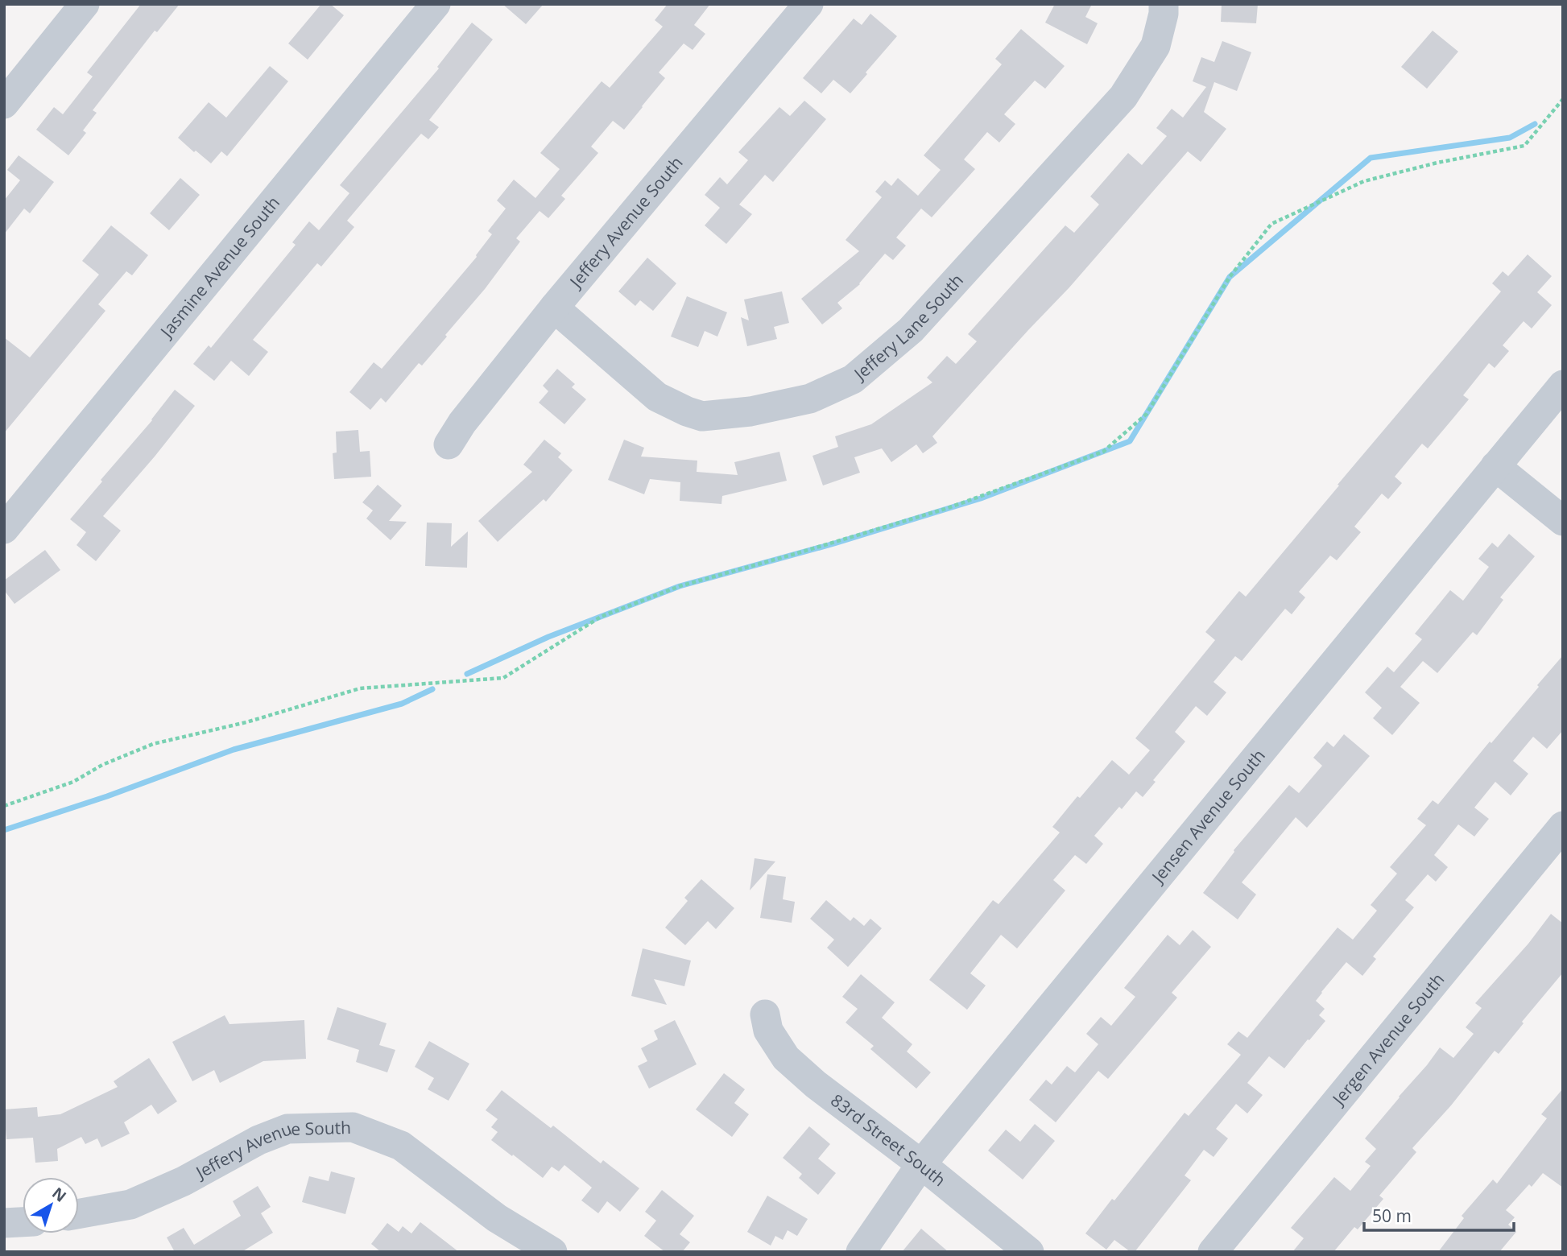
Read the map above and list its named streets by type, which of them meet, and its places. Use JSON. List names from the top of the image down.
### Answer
{
  "streets": {
    "street": [
      "Jeffery Avenue South",
      "Jasmine Avenue South",
      "Jeffery Lane South",
      "Jensen Avenue South",
      "Jergen Avenue South",
      "83rd Street South"
    ]
  },
  "crossings": [
    ["Jeffery Avenue South", "Jeffery Lane South"],
    ["Jensen Avenue South", "83rd Street South"]
  ],
  "scale_bar": "50 m",
  "north": "top right"
}
